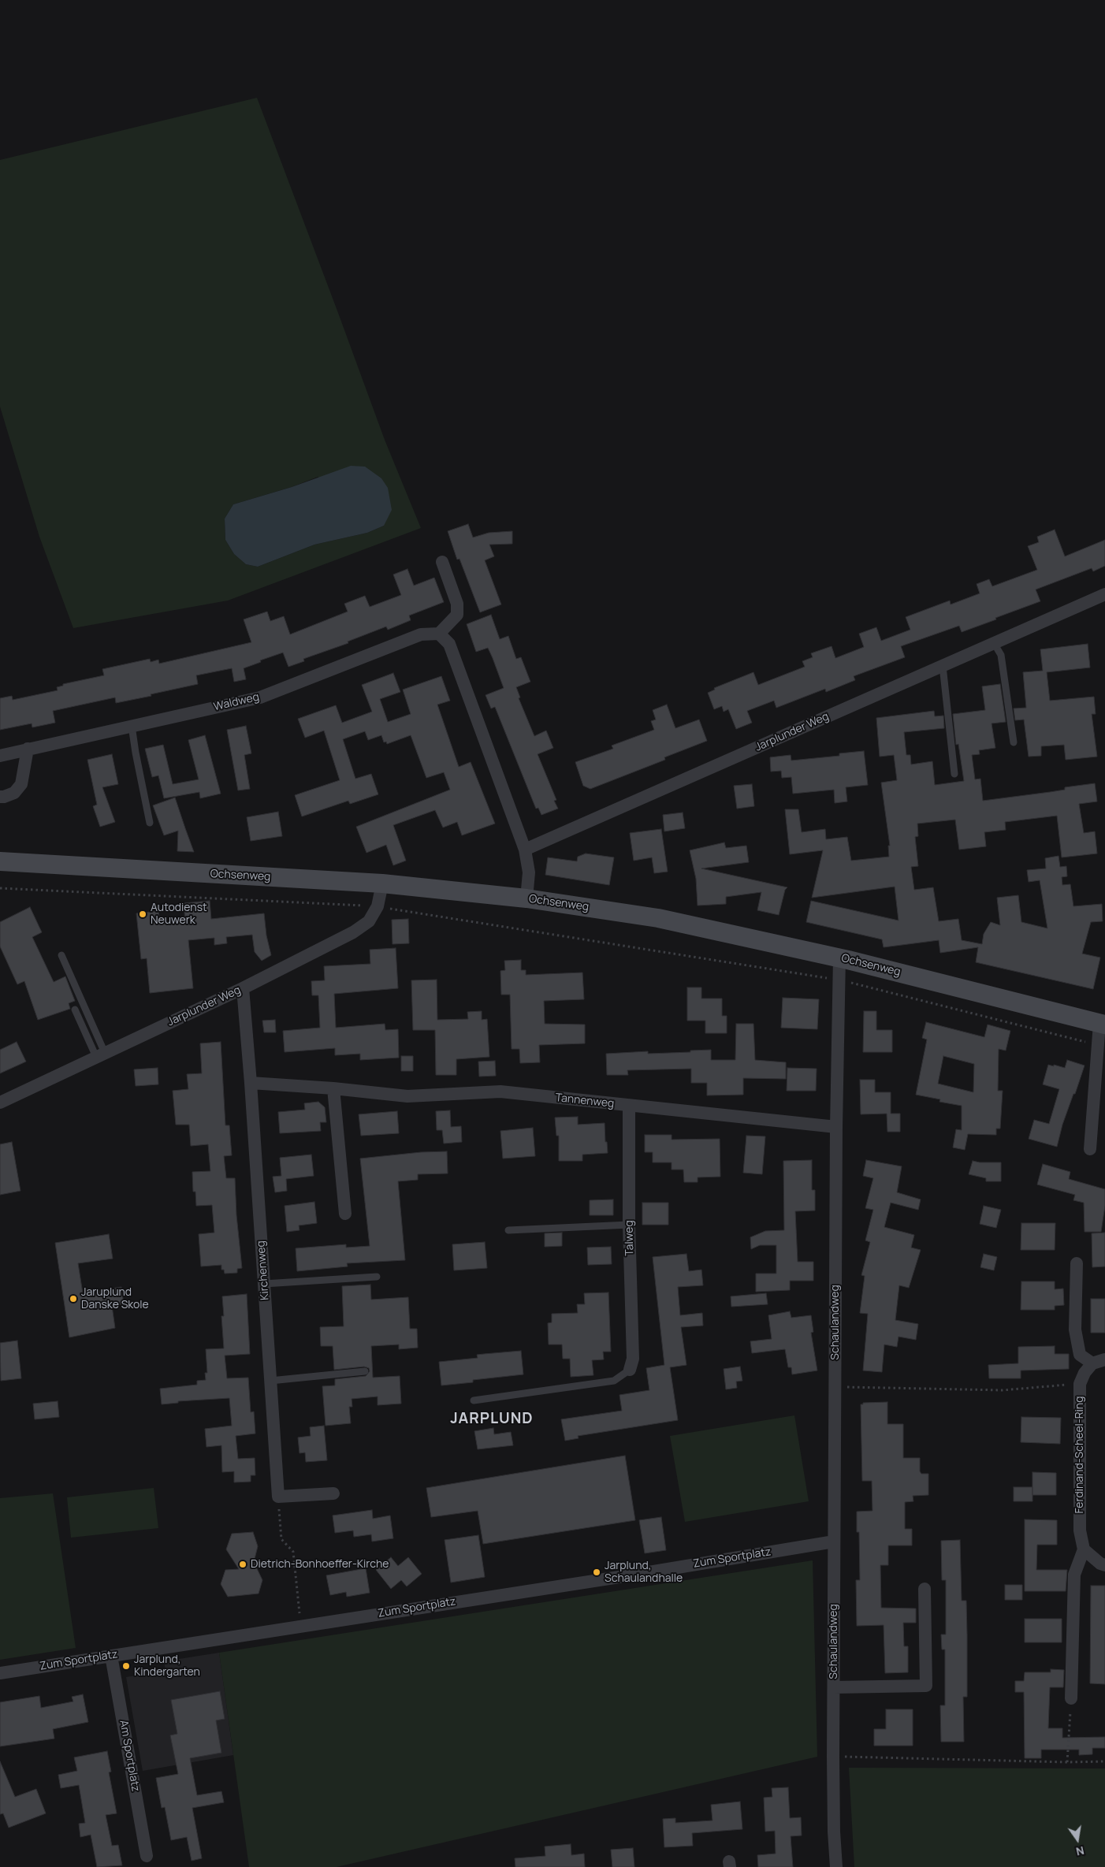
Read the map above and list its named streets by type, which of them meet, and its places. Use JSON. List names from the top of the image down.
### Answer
{
  "streets": {
    "main road": ["Ochsenweg"],
    "street": [
      "Waldweg",
      "Jarplunder Weg",
      "Tannenweg",
      "Talweg",
      "Kirchenweg",
      "Schaulandweg",
      "Ferdinand-Scheel-Ring",
      "Zum Sportplatz",
      "Am Sportplatz"
    ]
  },
  "crossings": [
    ["Jarplunder Weg", "Ochsenweg"],
    ["Jarplunder Weg", "Kirchenweg"],
    ["Ochsenweg", "Schaulandweg"],
    ["Tannenweg", "Talweg"],
    ["Tannenweg", "Kirchenweg"],
    ["Tannenweg", "Schaulandweg"],
    ["Schaulandweg", "Zum Sportplatz"],
    ["Zum Sportplatz", "Am Sportplatz"]
  ],
  "districts": ["JARPLUND"],
  "places": [
    "Autodienst Neuwerk",
    "Jaruplund Danske Skole",
    "Dietrich-Bonhoeffer-Kirche",
    "Jarplund, Schaulandhalle",
    "Jarplund, Kindergarten"
  ],
  "north": "bottom"
}
